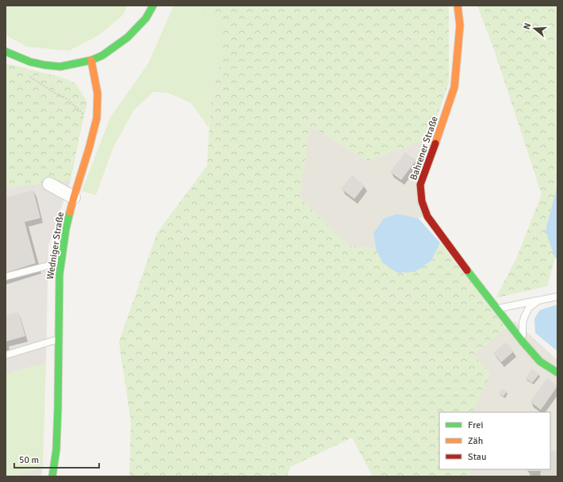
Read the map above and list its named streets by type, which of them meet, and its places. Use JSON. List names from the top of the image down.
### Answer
{
  "streets": {
    "street": ["Bahrener Straße", "Wedniger Straße"]
  },
  "legend": ["Frei", "Zäh", "Stau"],
  "scale_bar": "50 m",
  "north": "left"
}
